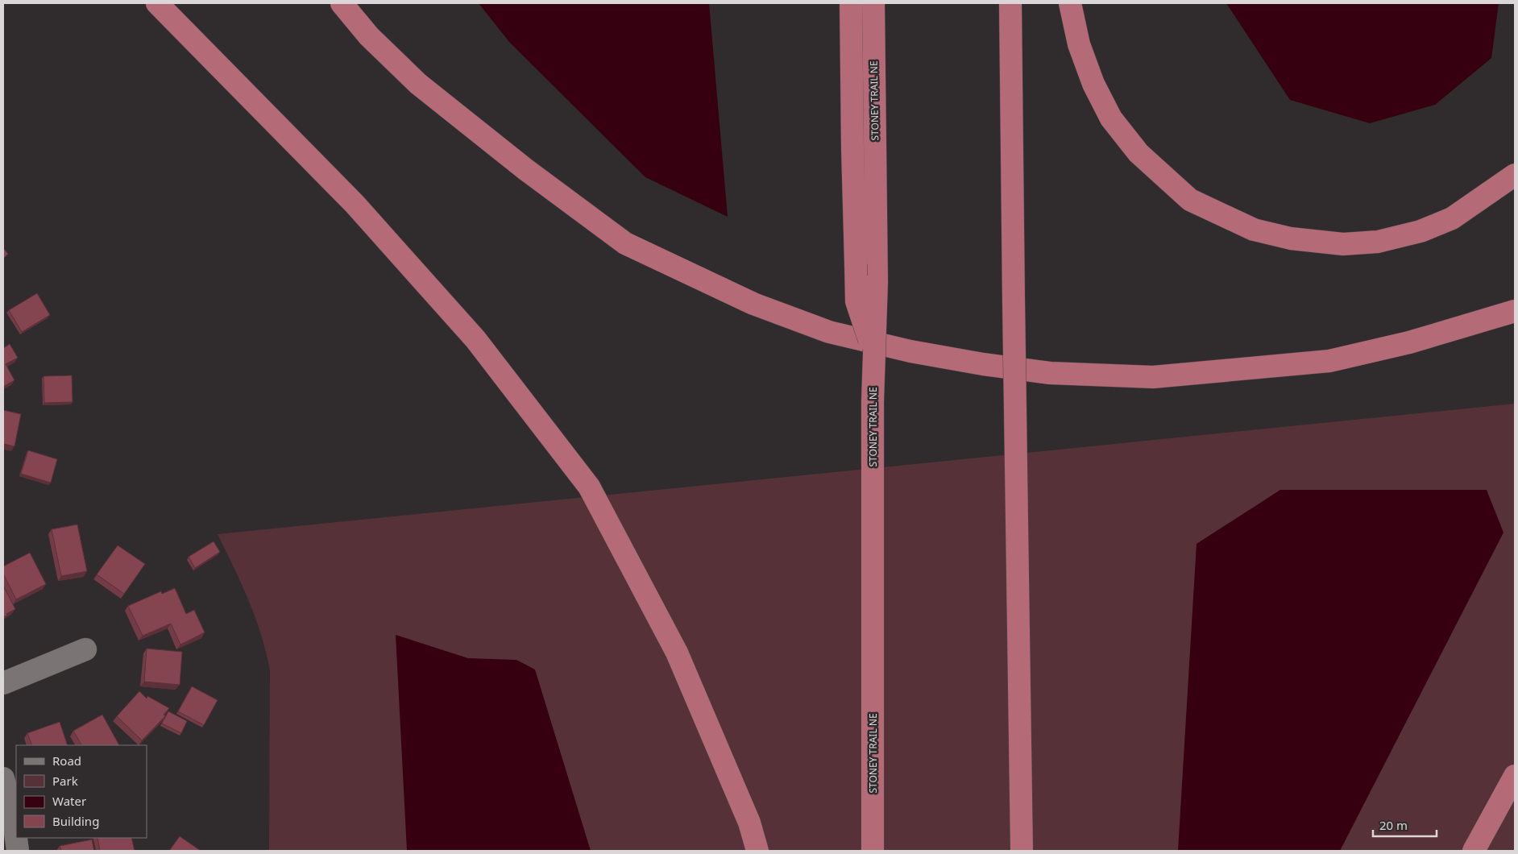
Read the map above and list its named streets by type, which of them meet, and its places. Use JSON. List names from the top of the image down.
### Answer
{
  "streets": {
    "highway": ["STONEY TRAIL NE"]
  },
  "legend": [
    "Road",
    "Park",
    "Water",
    "Building"
  ],
  "scale_bar": "20 m"
}
